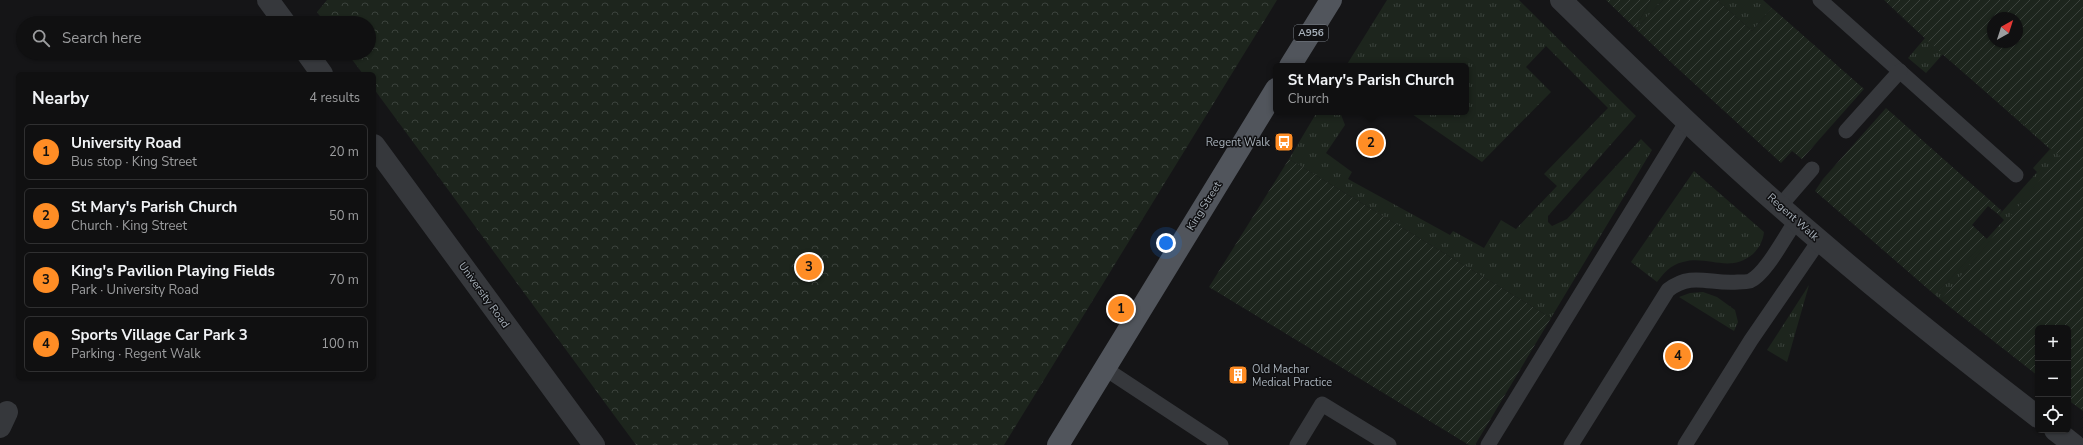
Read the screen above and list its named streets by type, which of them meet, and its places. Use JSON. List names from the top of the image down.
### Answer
{
  "streets": {
    "main road": ["A956", "King Street"],
    "street": ["Regent Walk", "University Road"]
  },
  "places": {
    "bus stop": ["Regent Walk"],
    "building": ["Old Machar Medical Practice"]
  },
  "north": "top right",
  "page": {
    "search": "Search here",
    "popup": ["St Mary's Parish Church", "Church"],
    "heading": ["Nearby", "4 results"],
    "list": [
      {
        "mark": "1",
        "name": "University Road",
        "note": "Bus stop · King Street",
        "value": "20 m"
      },
      {
        "mark": "2",
        "name": "St Mary's Parish Church",
        "note": "Church · King Street",
        "value": "50 m"
      },
      {
        "mark": "3",
        "name": "King's Pavilion Playing Fields",
        "note": "Park · University Road",
        "value": "70 m"
      },
      {
        "mark": "4",
        "name": "Sports Village Car Park 3",
        "note": "Parking · Regent Walk",
        "value": "100 m"
      }
    ],
    "pins": [
      "2",
      "3",
      "1",
      "4"
    ],
    "map_buttons": ["+", "−"]
  }
}
